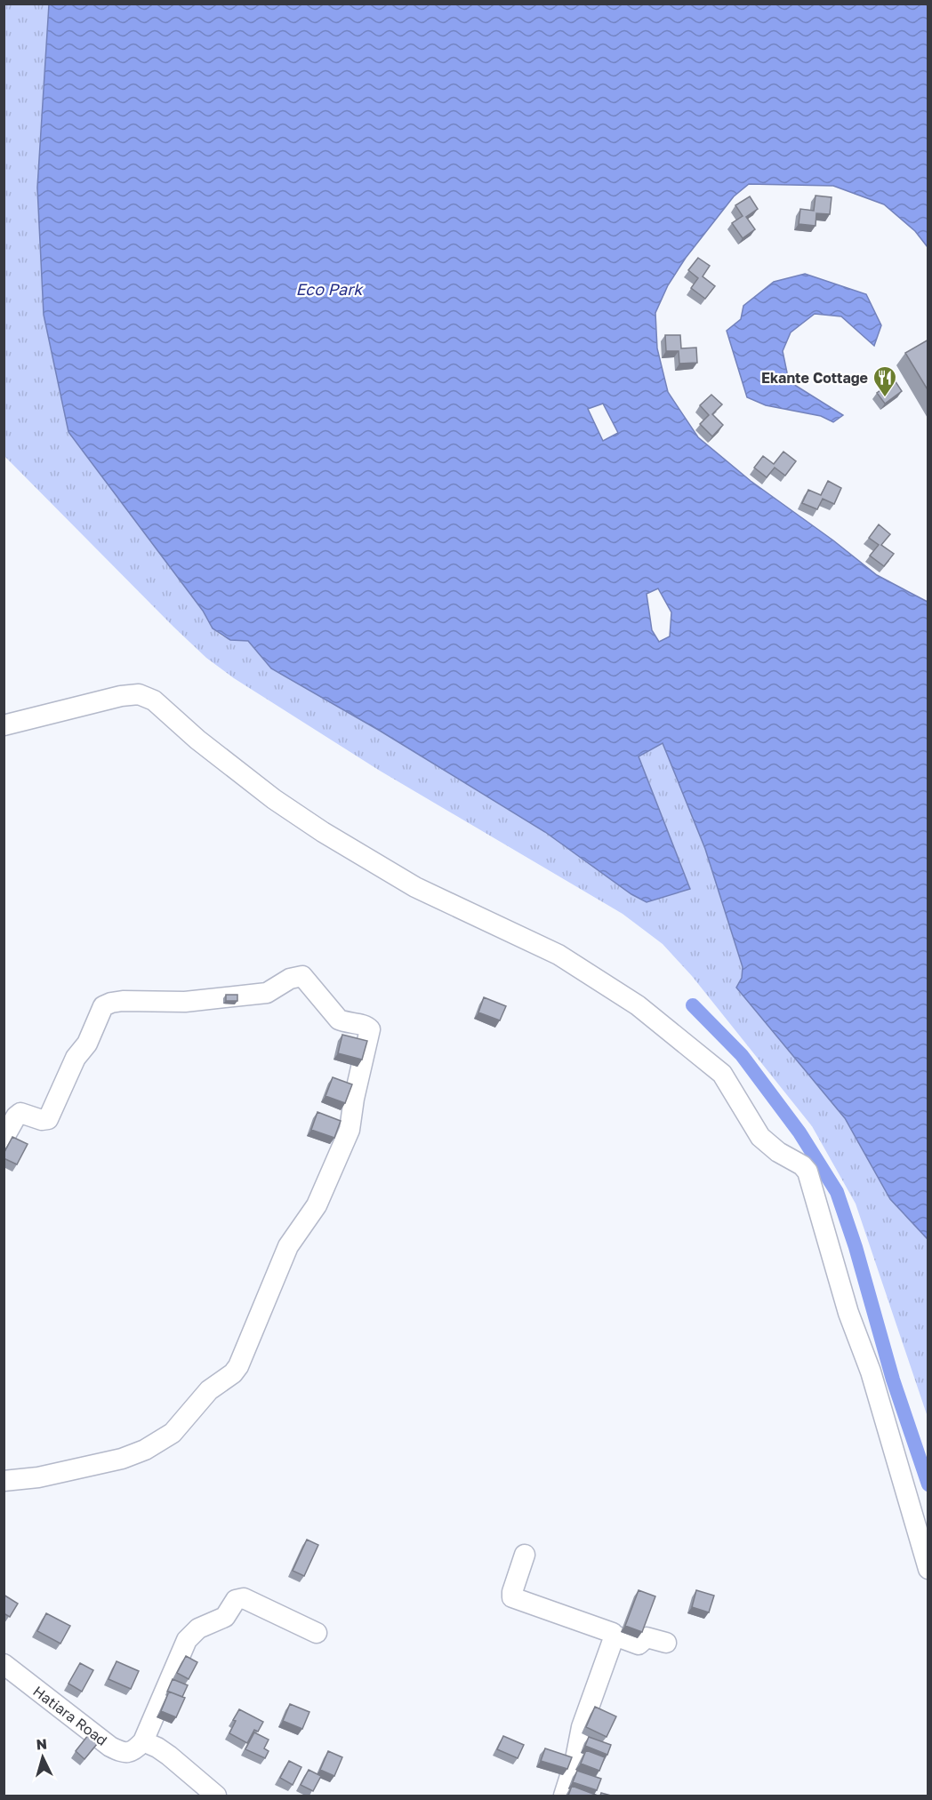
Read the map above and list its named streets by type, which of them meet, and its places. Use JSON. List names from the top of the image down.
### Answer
{
  "streets": {
    "street": ["Hatiara Road"]
  },
  "water": ["Eco Park"],
  "places": {
    "restaurant": ["Ekante Cottage"]
  },
  "north": "top"
}
